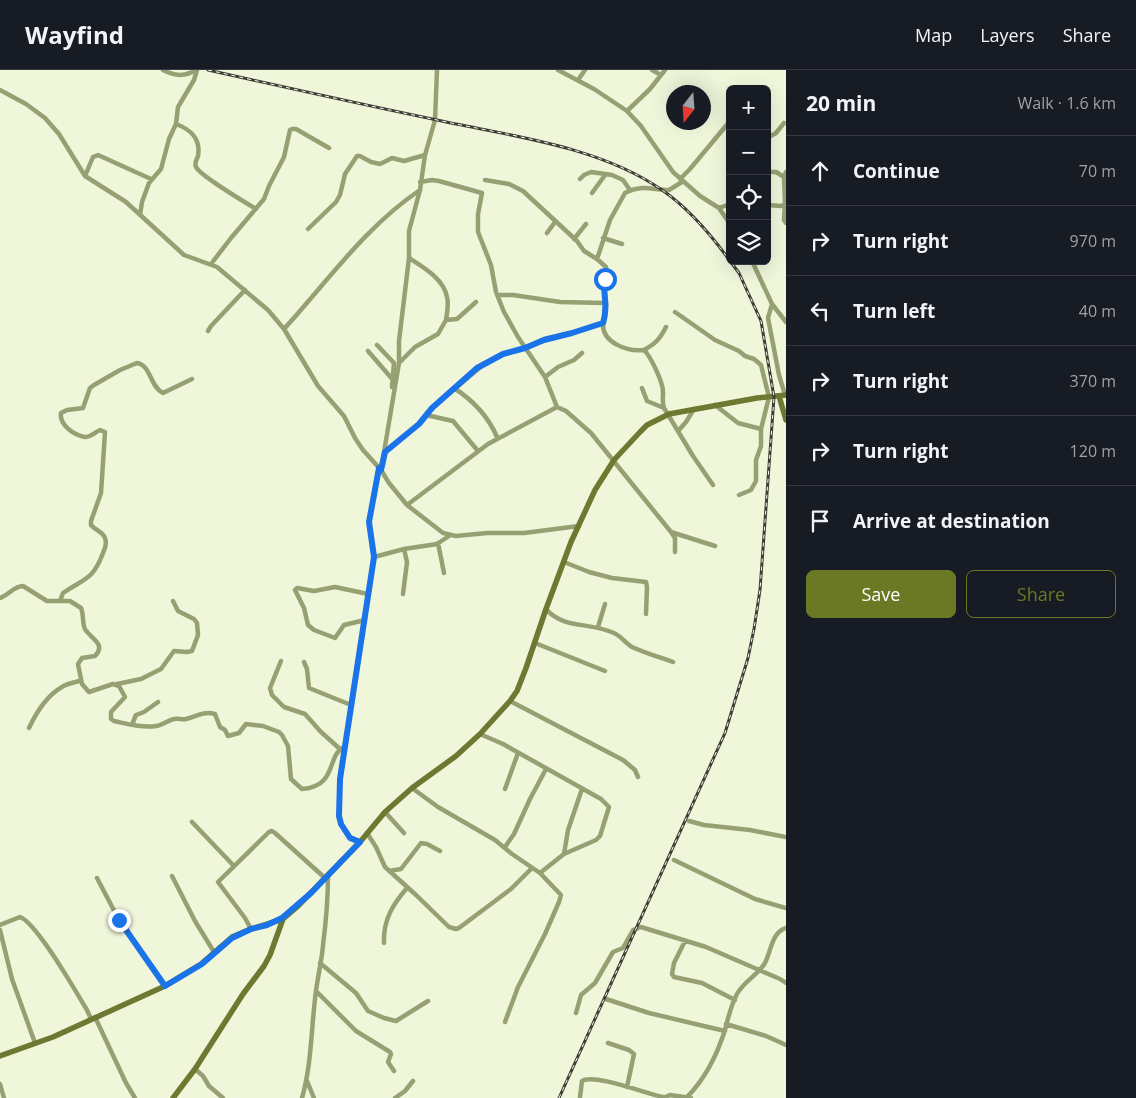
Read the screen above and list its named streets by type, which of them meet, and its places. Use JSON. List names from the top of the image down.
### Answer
{
  "north": "bottom",
  "page": {
    "header": "Wayfind",
    "nav": ["Map", "Layers", "Share"],
    "heading": ["20 min", "Walk · 1.6 km"],
    "map_buttons": ["+", "−"],
    "list": [
      ["Continue", "70 m"],
      ["Turn right", "970 m"],
      ["Turn left", "40 m"],
      ["Turn right", "370 m"],
      ["Turn right", "120 m"],
      "Arrive at destination"
    ],
    "buttons": ["Save", "Share"]
  }
}
